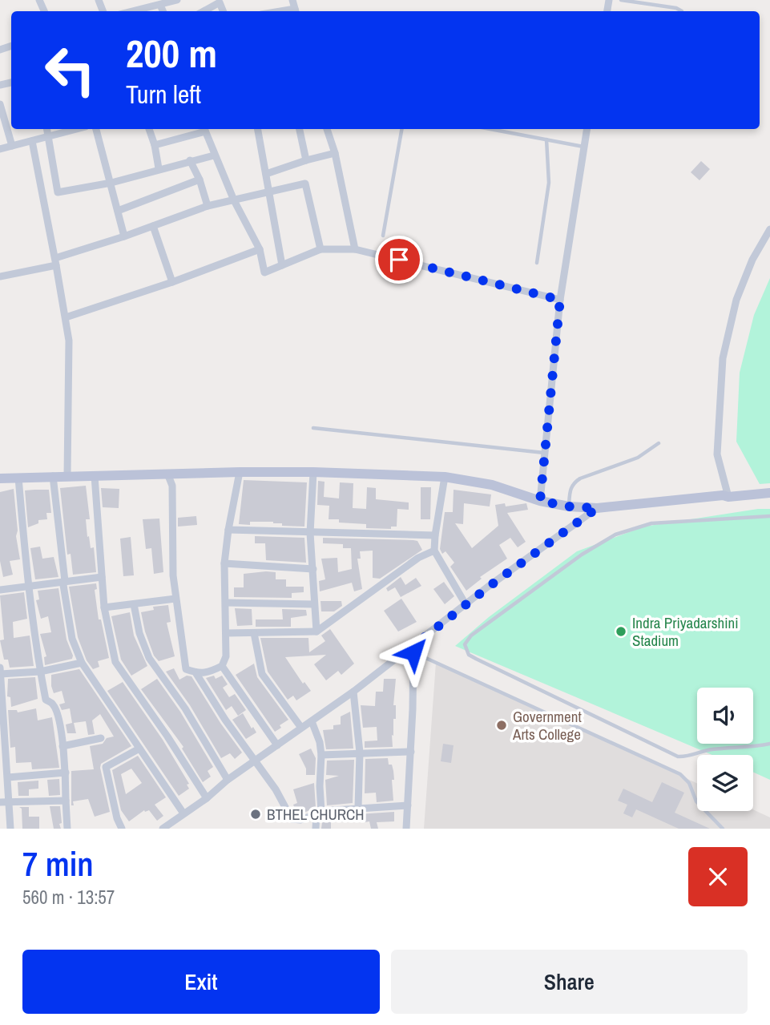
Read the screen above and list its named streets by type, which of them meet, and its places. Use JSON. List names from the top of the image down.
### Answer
{
  "places": ["Indra Priyadarshini Stadium", "Government Arts College", "BTHEL CHURCH"],
  "page": {
    "turn": ["200 m", "Turn left"],
    "heading": ["7 min", "560 m · 13:57"],
    "buttons": ["Exit", "Share"]
  }
}
